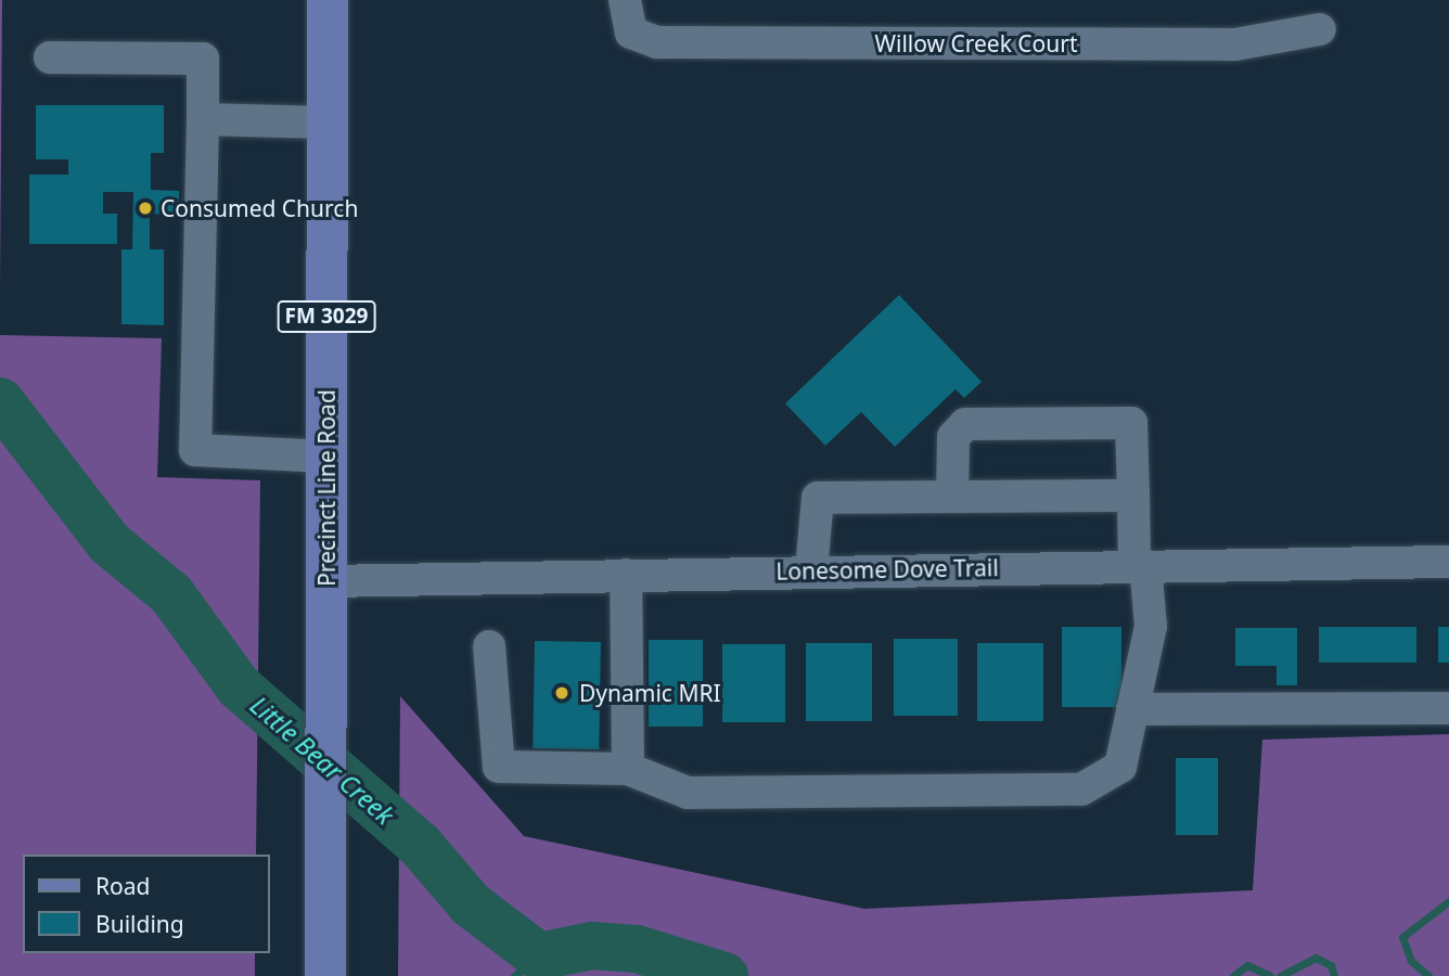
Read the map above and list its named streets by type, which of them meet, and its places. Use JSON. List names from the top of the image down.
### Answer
{
  "streets": {
    "main road": ["FM 3029", "Precinct Line Road"],
    "street": ["Willow Creek Court", "Lonesome Dove Trail"]
  },
  "crossings": [
    ["Precinct Line Road", "Lonesome Dove Trail"]
  ],
  "water": ["Little Bear Creek"],
  "places": ["Consumed Church", "Dynamic MRI"],
  "legend": ["Road", "Building"]
}
